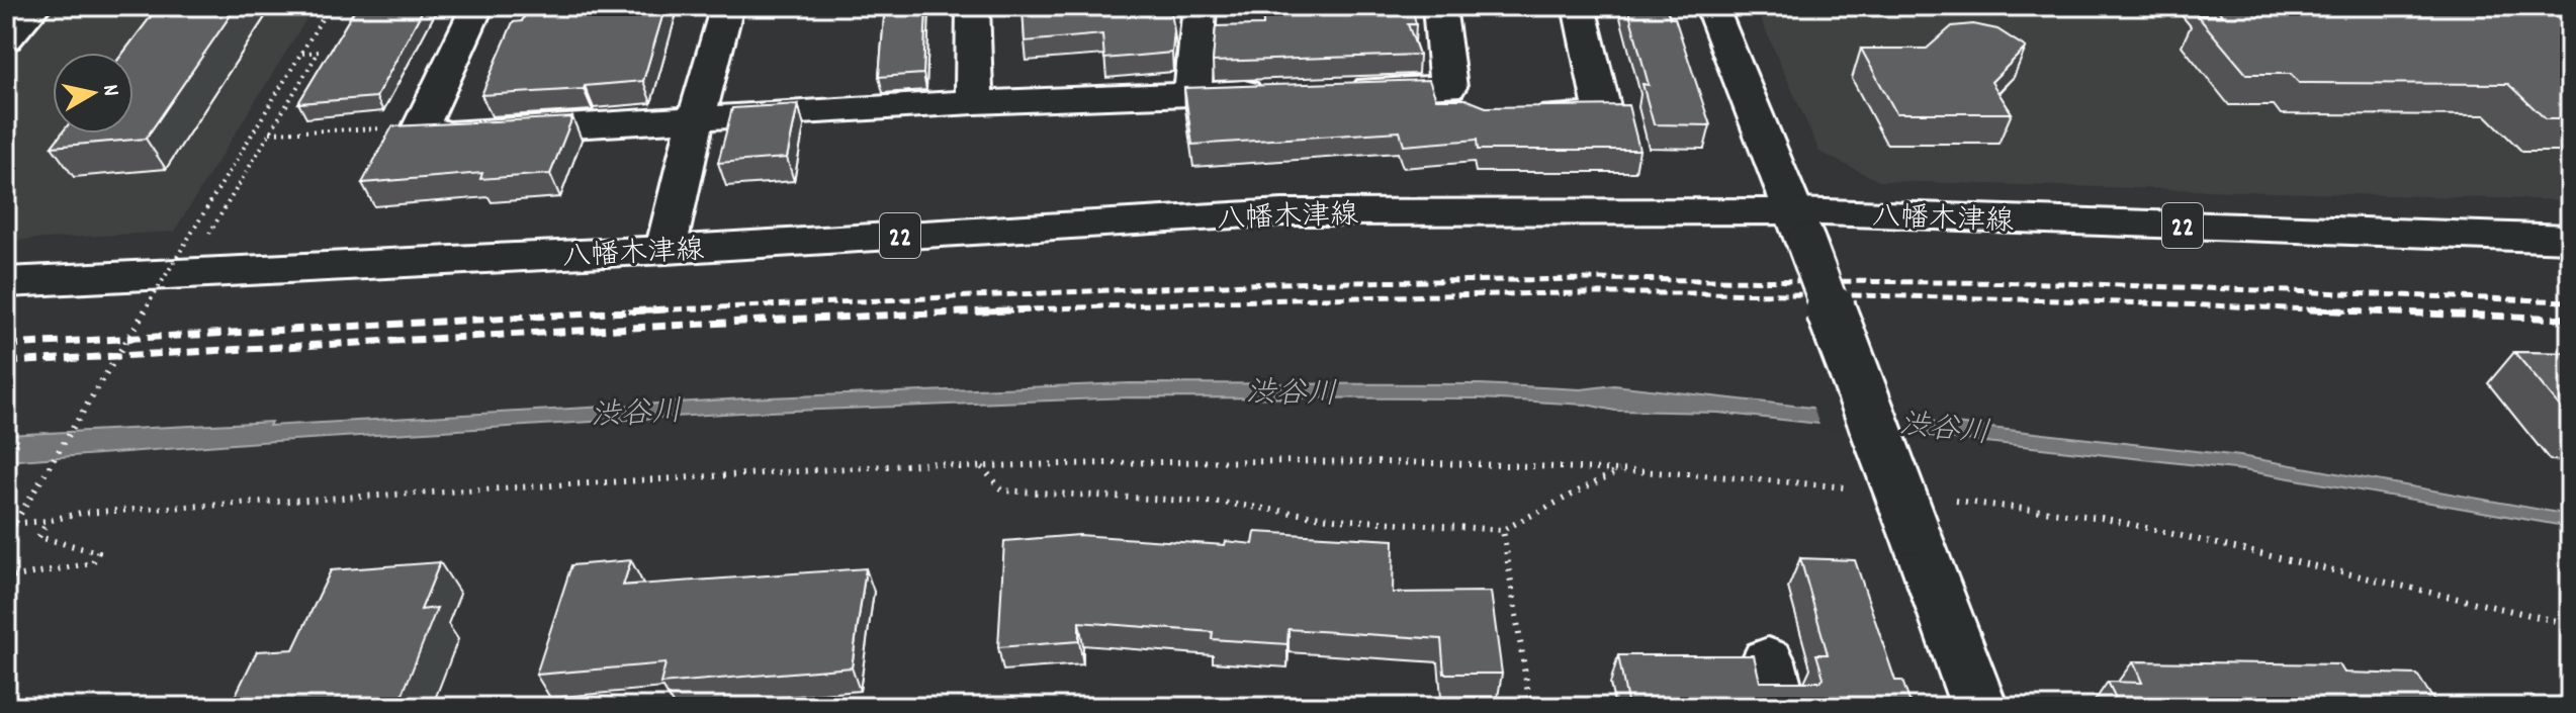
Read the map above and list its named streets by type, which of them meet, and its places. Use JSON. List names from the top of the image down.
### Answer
{
  "streets": {
    "street": ["八幡木津線", "22"]
  },
  "water": ["渋谷川"],
  "north": "right"
}
